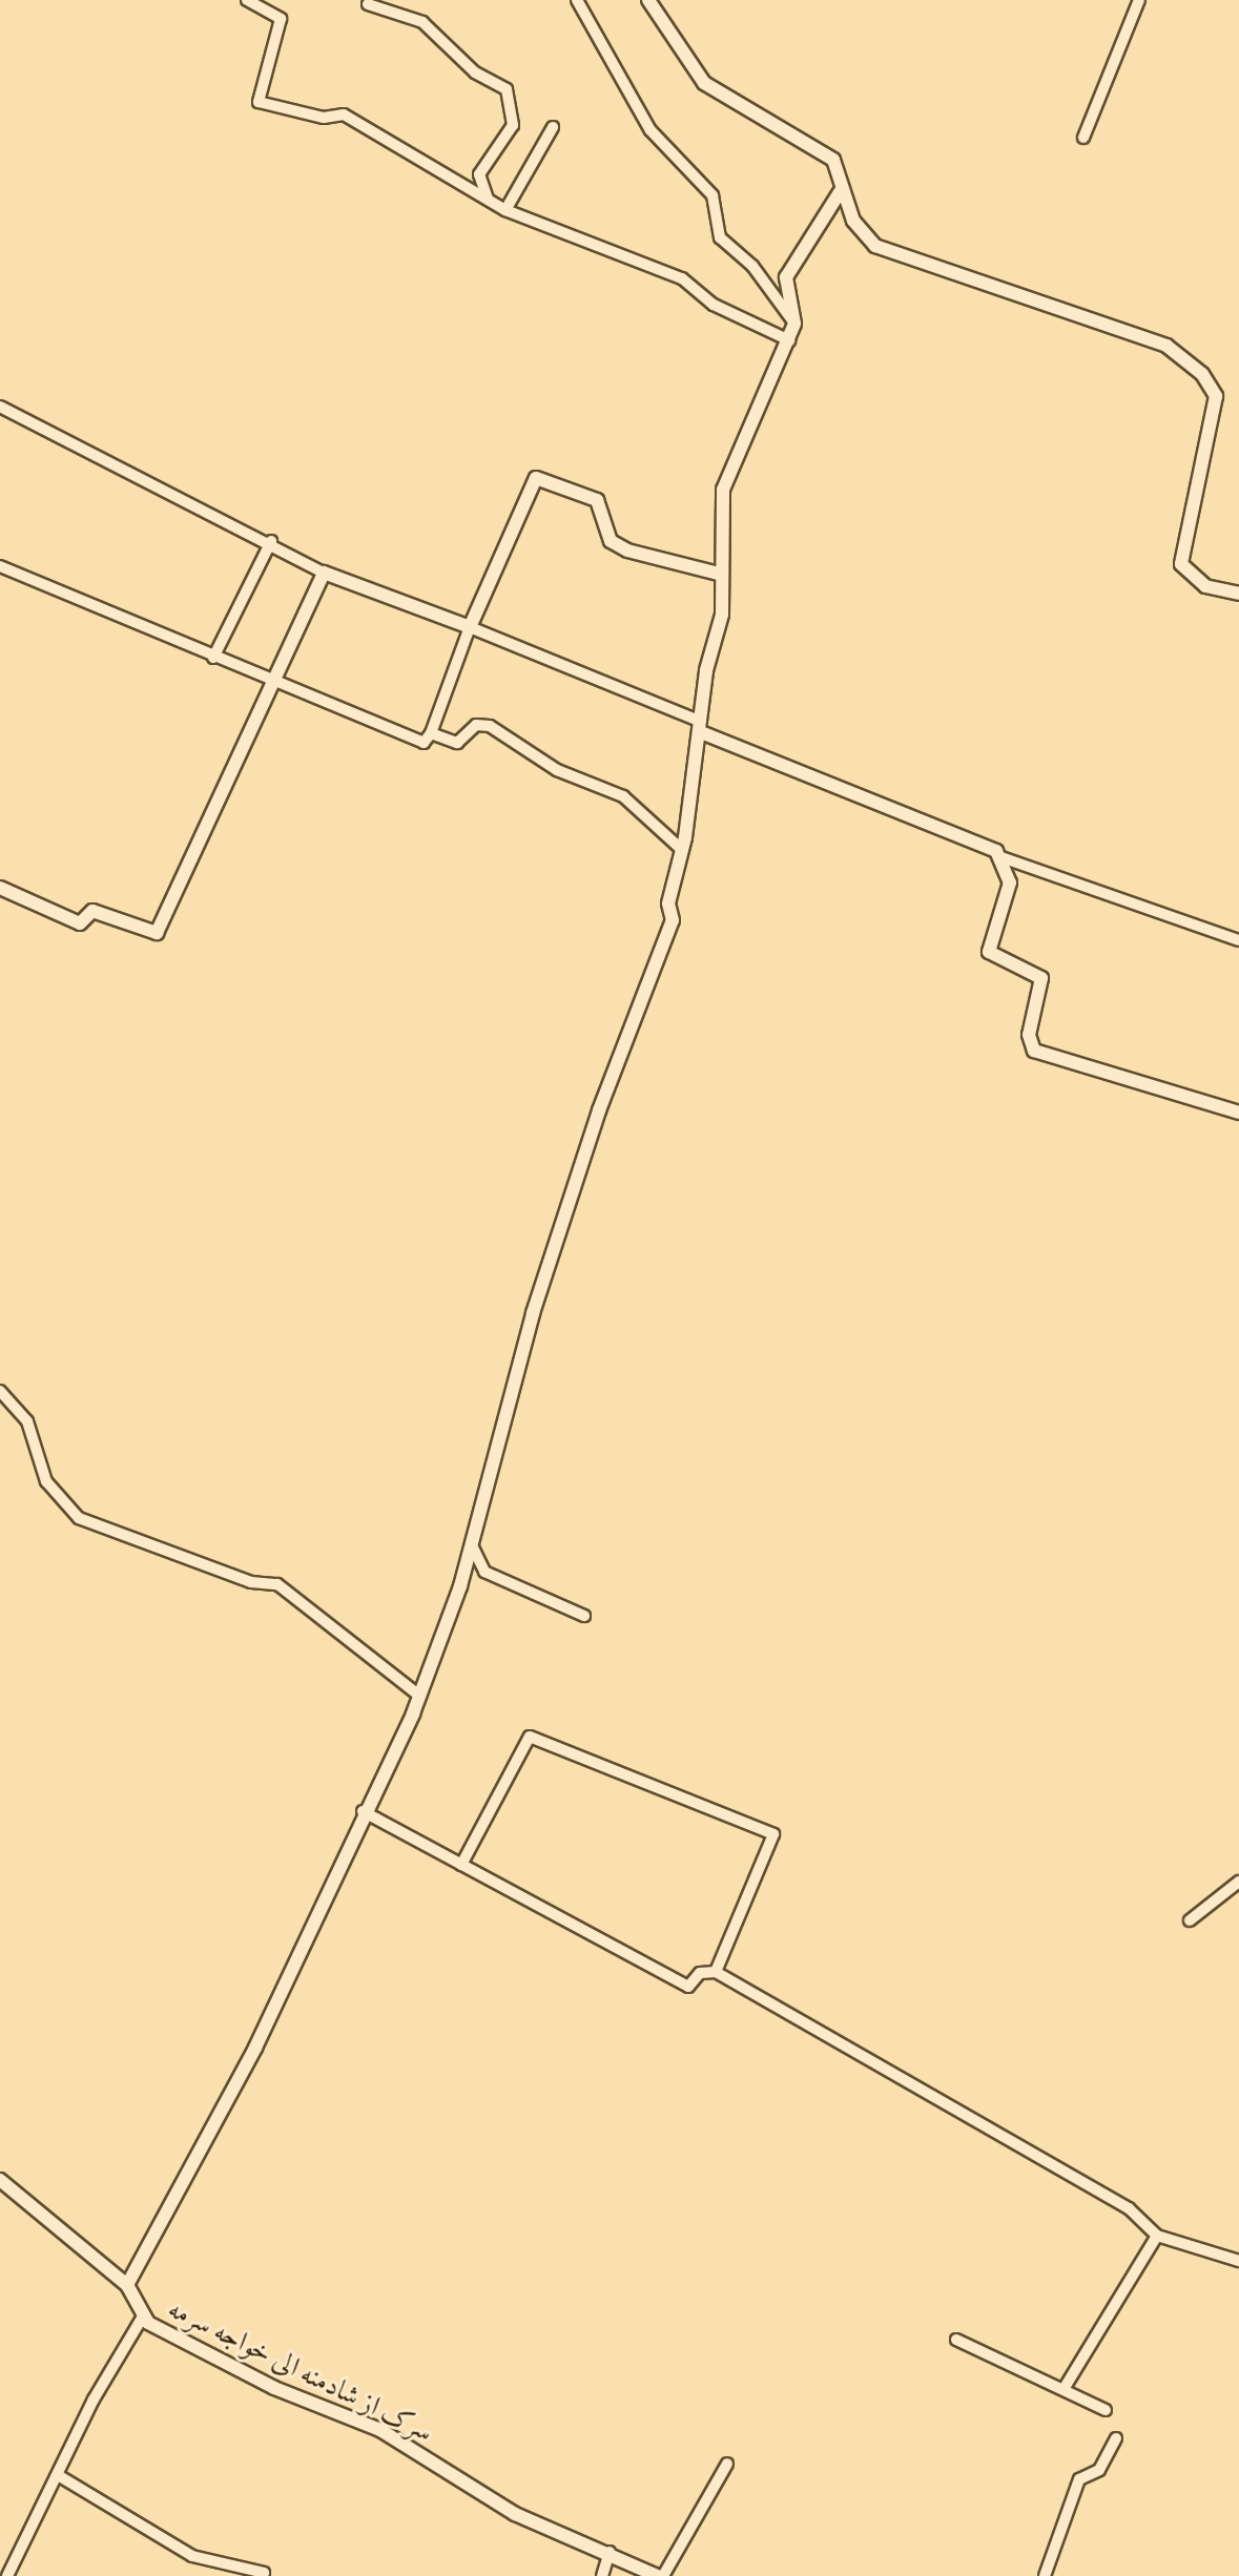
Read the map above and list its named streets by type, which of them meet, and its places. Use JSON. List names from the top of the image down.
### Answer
{
  "streets": {
    "street": ["سرک از شادمنه الی خواجه سرمه"]
  }
}
